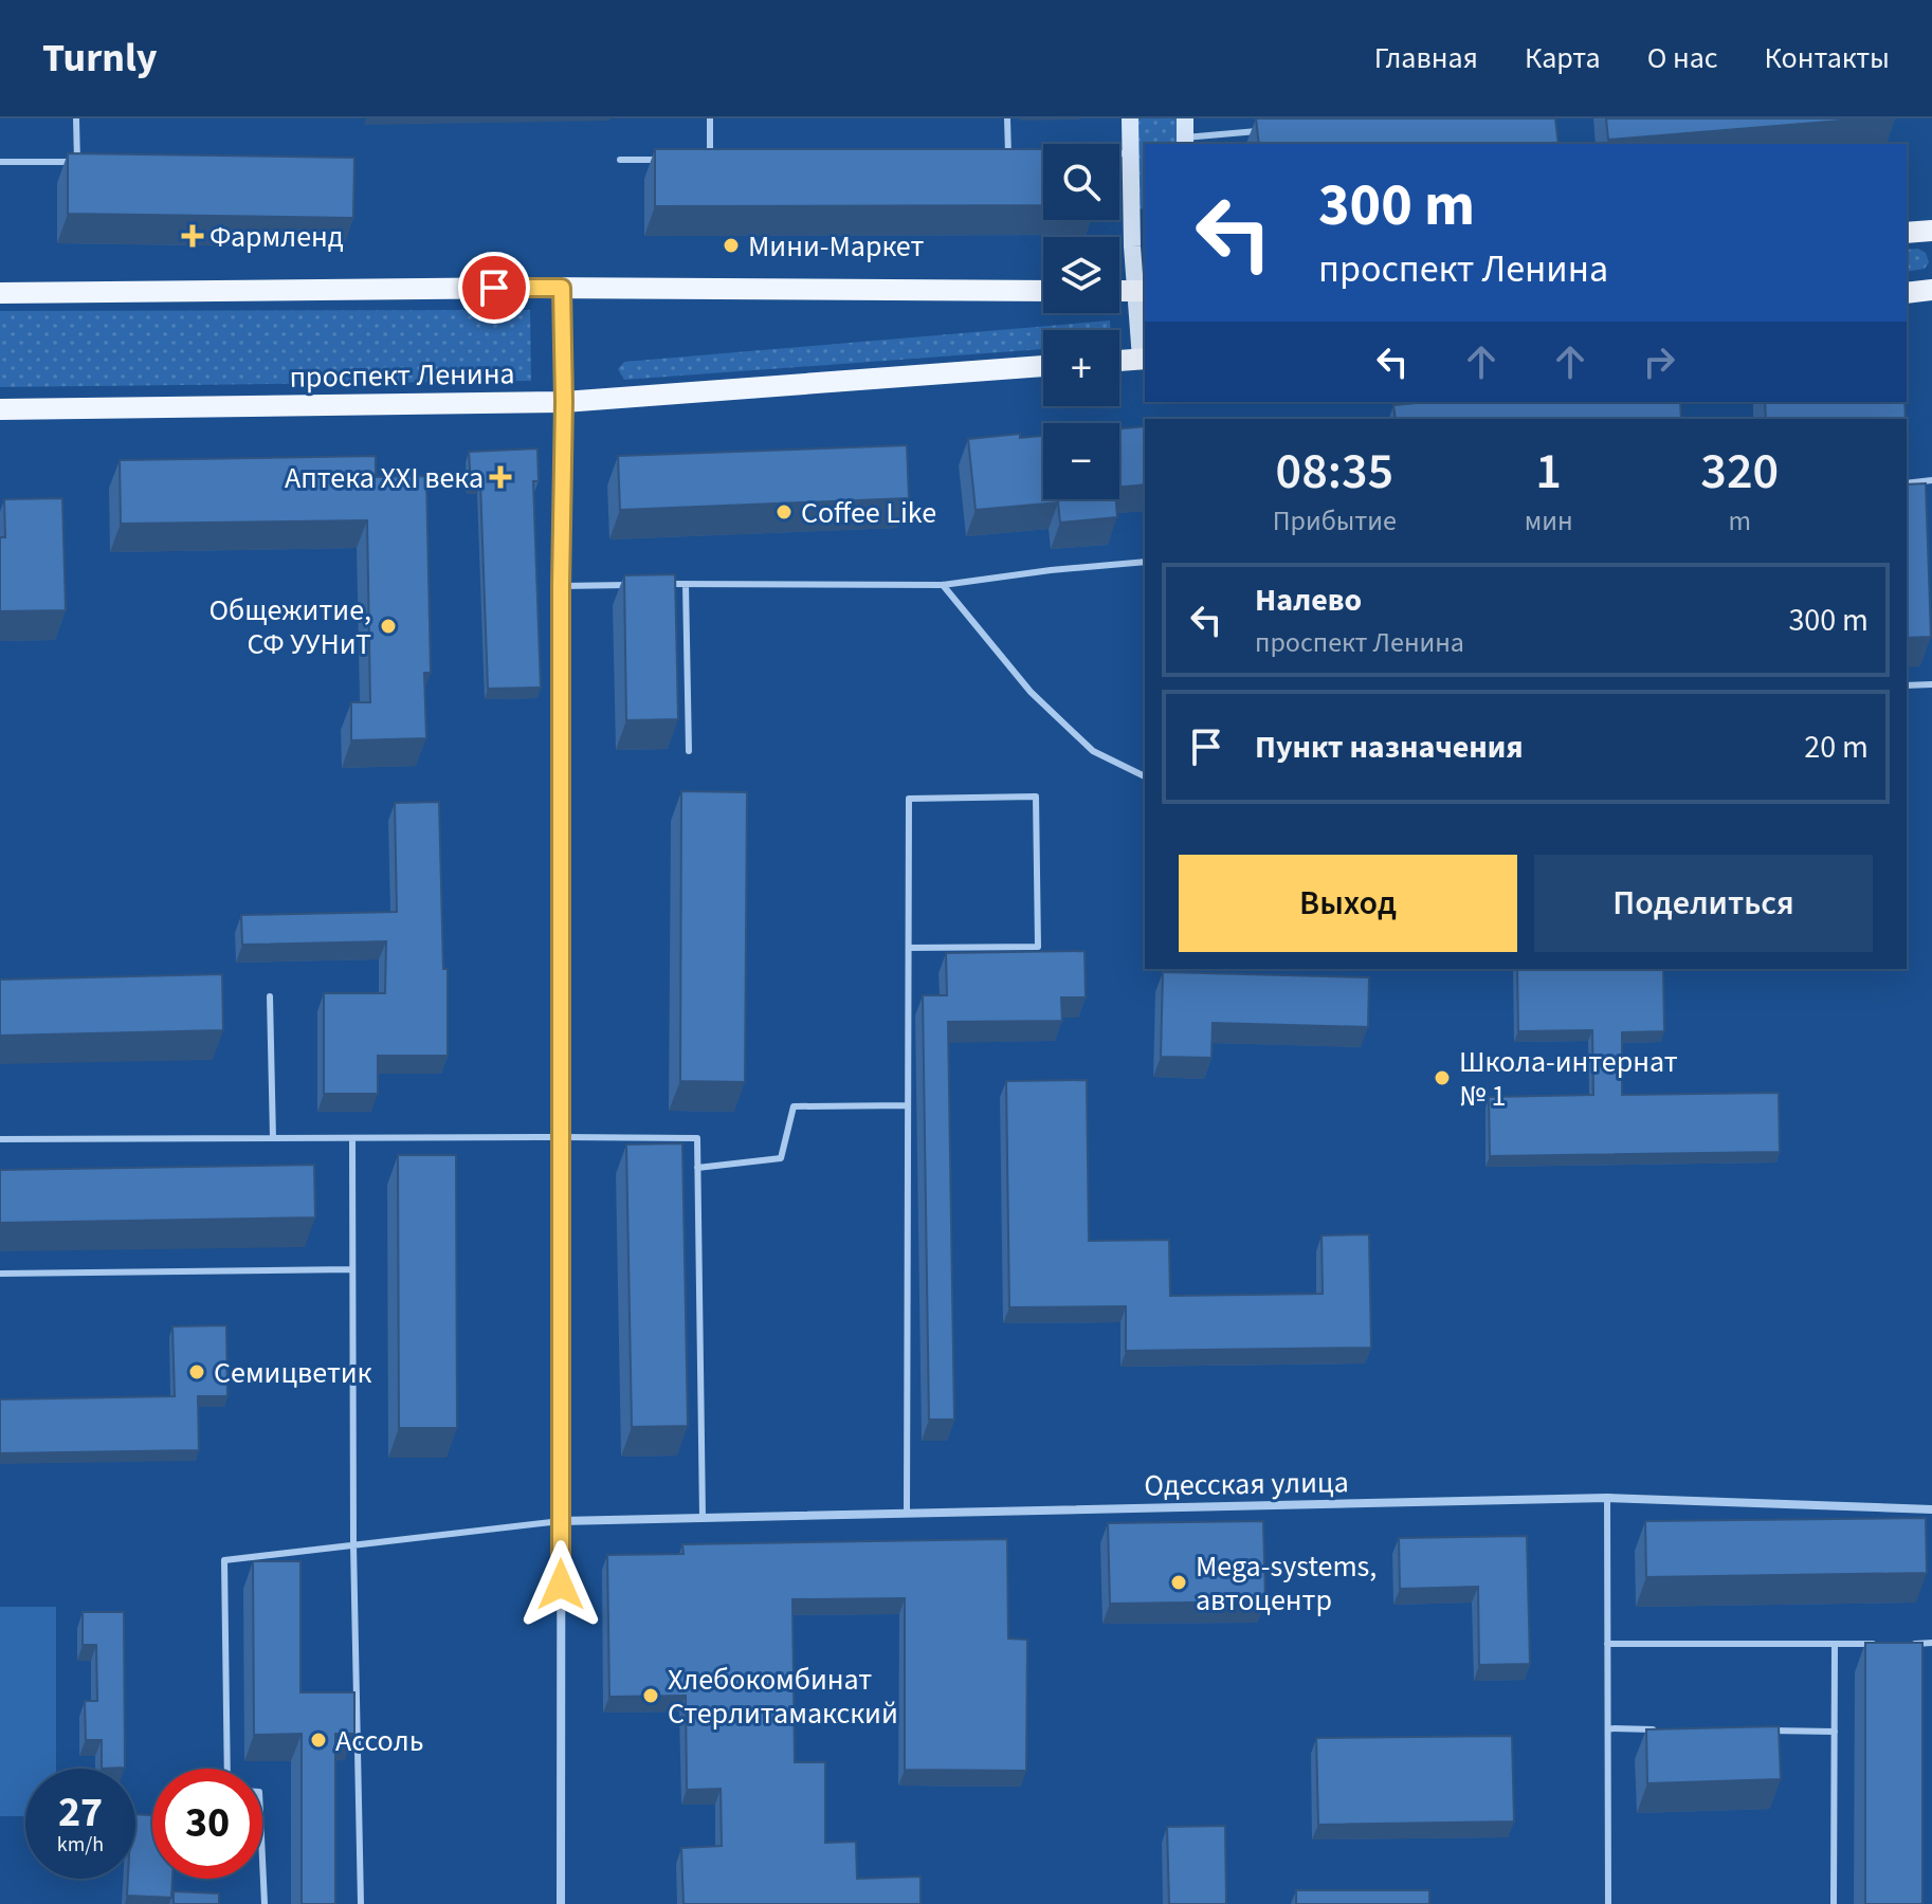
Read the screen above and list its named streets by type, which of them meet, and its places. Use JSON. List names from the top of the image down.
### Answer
{
  "streets": {
    "main road": ["проспект Ленина"],
    "street": ["Одесская улица"]
  },
  "places": {
    "health": ["Фармленд", "Аптека ХХI века"],
    "other": [
      "Мини-Маркет",
      "Coffee Like",
      "Общежитие, СФ УУНиТ",
      "Школа-интернат № 1",
      "Семицветик",
      "Mega-systems, автоцентр",
      "Хлебокомбинат Стерлитамакский",
      "Ассоль"
    ]
  },
  "page": {
    "header": "Turnly",
    "nav": [
      "Главная",
      "Карта",
      "О нас",
      "Контакты"
    ],
    "map_buttons": ["+", "−"],
    "turn": ["300 m", "проспект Ленина"],
    "eta": [
      "08:35",
      "Прибытие",
      "1",
      "мин",
      "320",
      "m"
    ],
    "list": [
      {
        "name": "Налево",
        "note": "проспект Ленина",
        "value": "300 m"
      },
      {
        "name": "Пункт назначения",
        "value": "20 m"
      }
    ],
    "buttons": ["Выход", "Поделиться"],
    "speed": "27 km/h",
    "limit": "30"
  }
}
